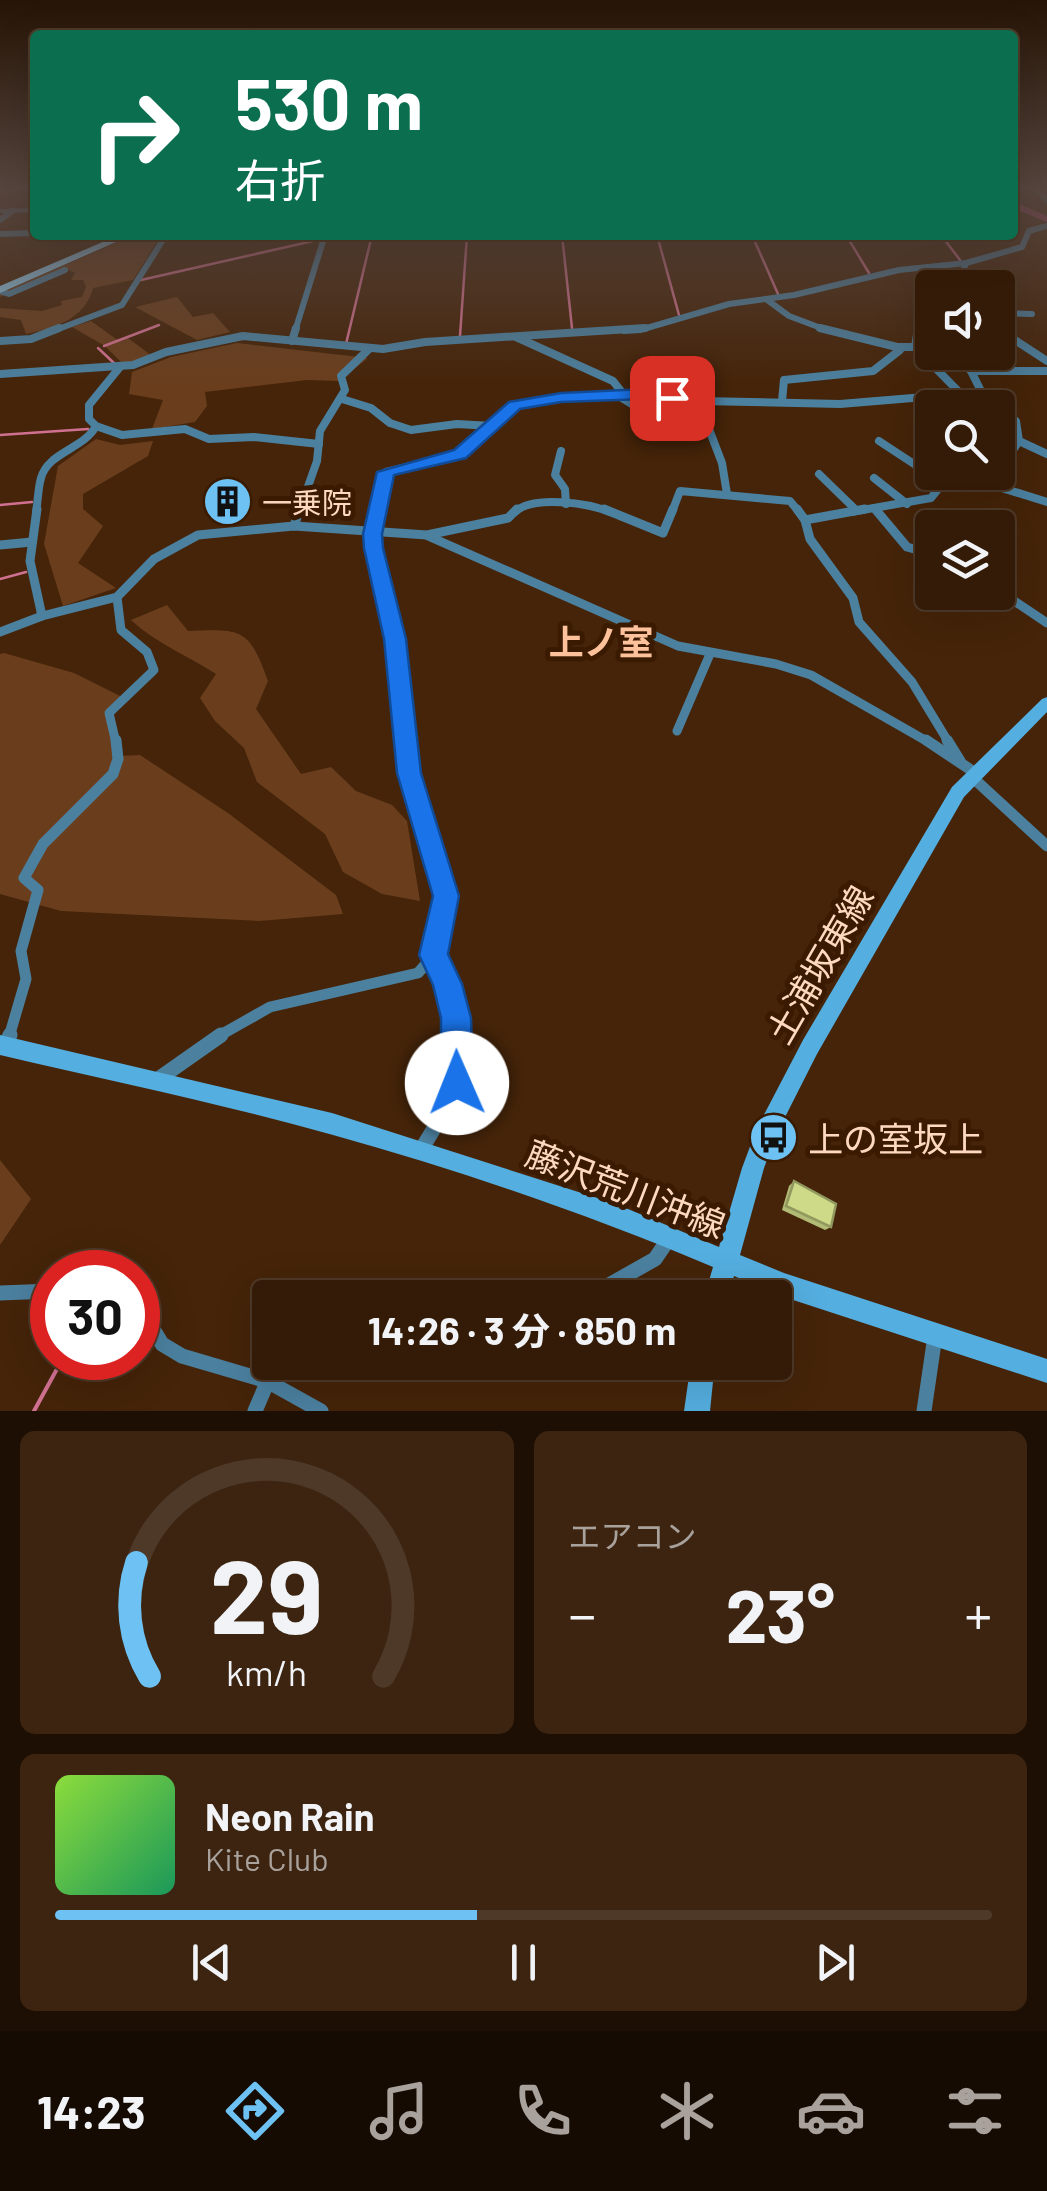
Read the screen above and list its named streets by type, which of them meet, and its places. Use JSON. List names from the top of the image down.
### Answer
{
  "streets": {
    "main road": ["土浦坂東線", "藤沢荒川沖線"]
  },
  "crossings": [
    ["土浦坂東線", "藤沢荒川沖線"]
  ],
  "districts": ["上ノ室"],
  "places": {
    "building": ["一乗院"],
    "bus stop": ["上の室坂上"]
  },
  "page": {
    "turn": ["530 m", "右折"],
    "limit": "30",
    "trip": "14:26 · 3 分 · 850 m",
    "tile": "エアコン",
    "heat": ["−", "23°", "+"],
    "song": ["Neon Rain", "Kite Club"],
    "tabs": "14:23",
    "gauge": ["29", "km/h"]
  }
}
